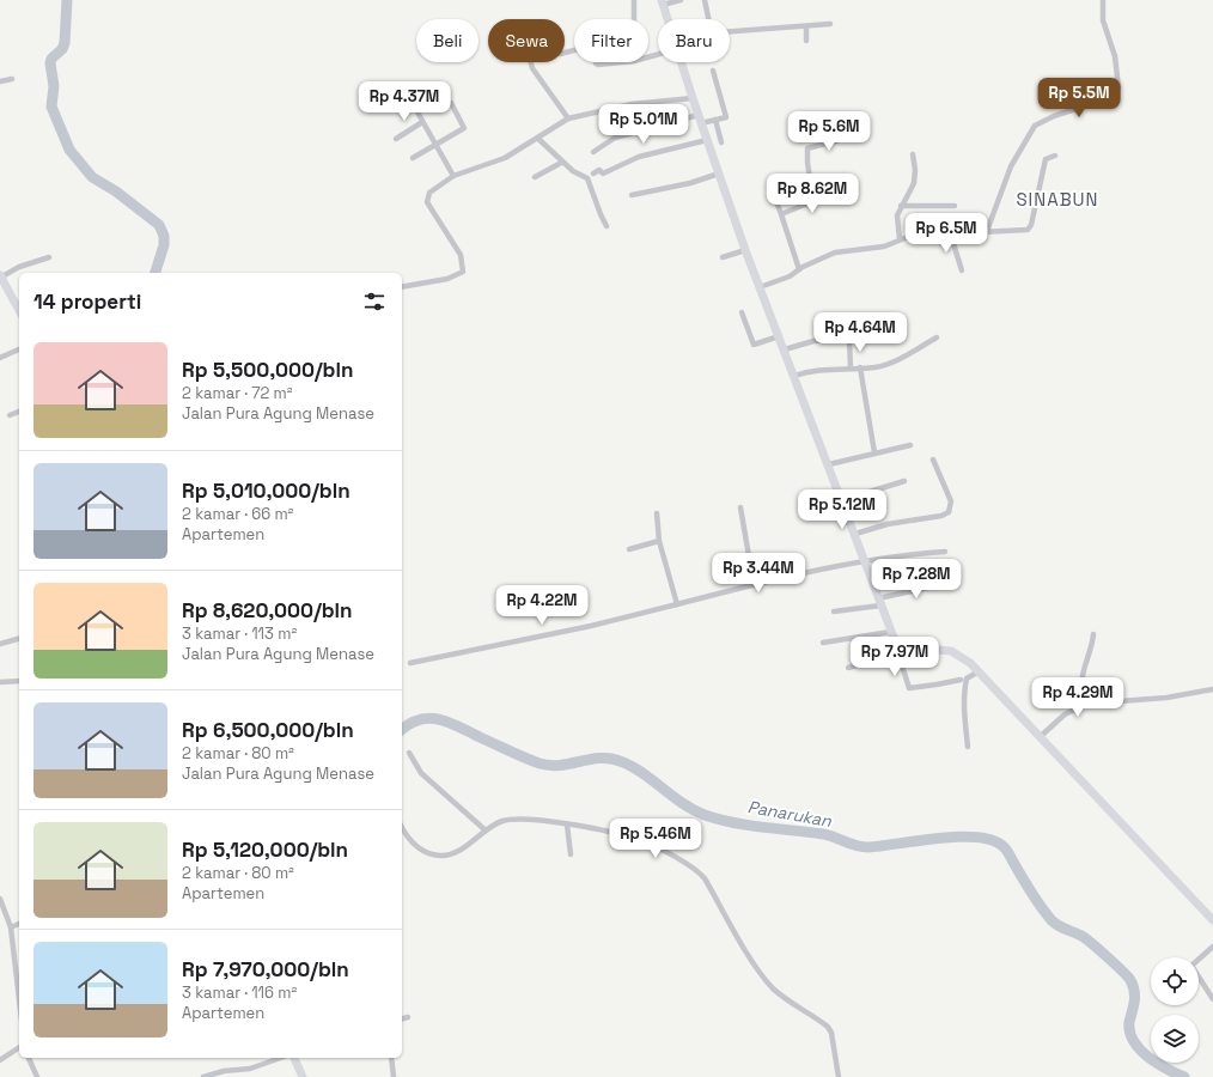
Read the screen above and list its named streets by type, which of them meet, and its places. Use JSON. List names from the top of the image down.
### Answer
{
  "districts": ["SINABUN"],
  "water": ["Panarukan"],
  "page": {
    "chip": [
      "Beli",
      "Sewa",
      "Filter",
      "Baru"
    ],
    "price": [
      "Rp 5.5M",
      "Rp 4.37M",
      "Rp 5.01M",
      "Rp 5.6M",
      "Rp 8.62M",
      "Rp 6.5M",
      "Rp 4.64M",
      "Rp 5.12M",
      "Rp 3.44M",
      "Rp 7.28M",
      "Rp 4.22M",
      "Rp 7.97M",
      "Rp 4.29M",
      "Rp 5.46M"
    ],
    "heading": "14 properti",
    "list": [
      {
        "name": "Rp 5,500,000/bln",
        "note": "2 kamar · 72 m² · Jalan Pura Agung Menase"
      },
      {
        "name": "Rp 5,010,000/bln",
        "note": "2 kamar · 66 m² · Apartemen"
      },
      {
        "name": "Rp 8,620,000/bln",
        "note": "3 kamar · 113 m² · Jalan Pura Agung Menase"
      },
      {
        "name": "Rp 6,500,000/bln",
        "note": "2 kamar · 80 m² · Jalan Pura Agung Menase"
      },
      {
        "name": "Rp 5,120,000/bln",
        "note": "2 kamar · 80 m² · Apartemen"
      },
      {
        "name": "Rp 7,970,000/bln",
        "note": "3 kamar · 116 m² · Apartemen"
      }
    ]
  }
}
